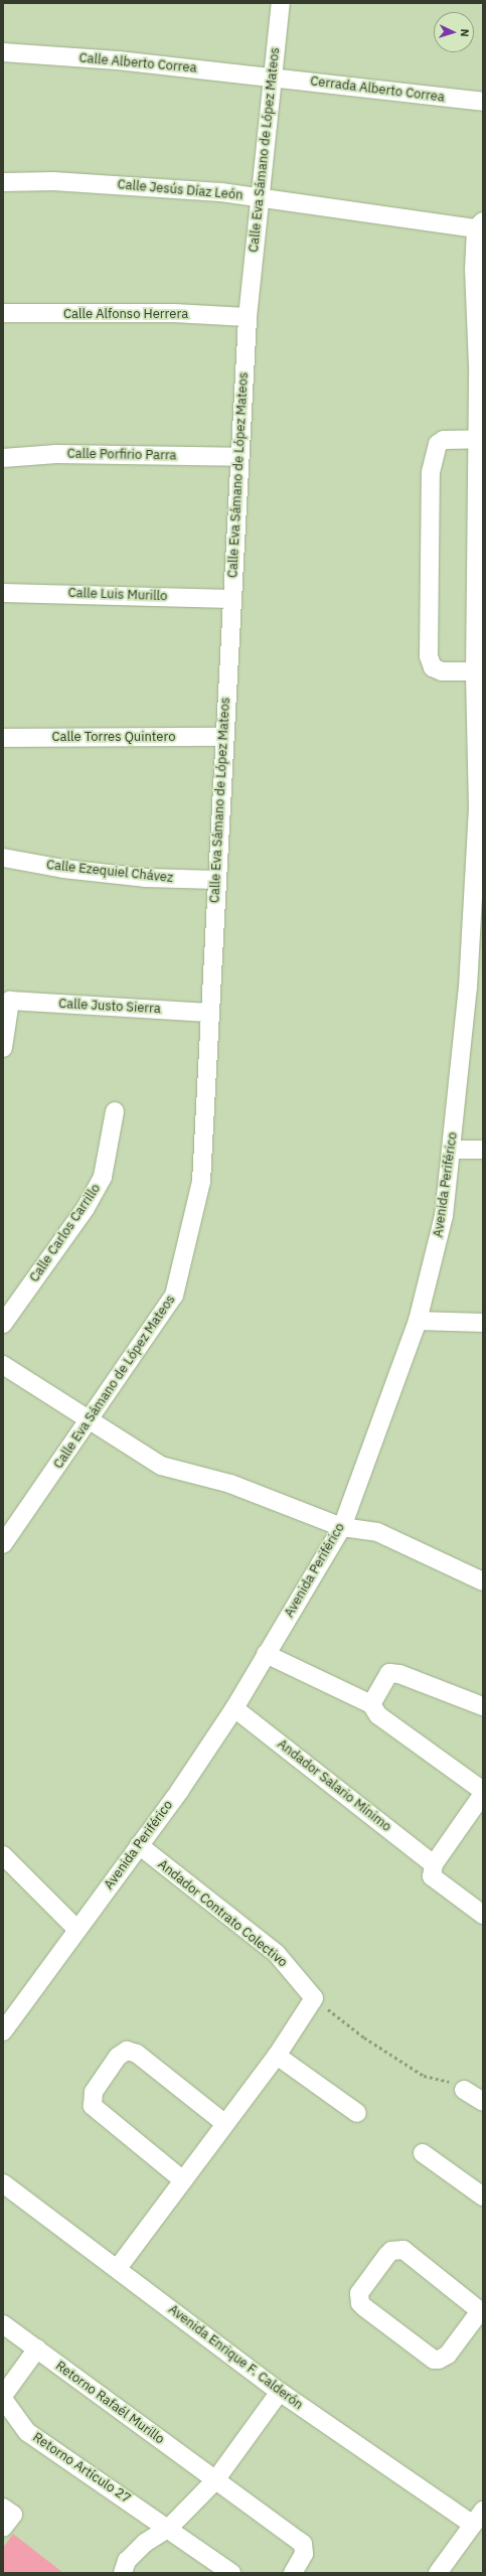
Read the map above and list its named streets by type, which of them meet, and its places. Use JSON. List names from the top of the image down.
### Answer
{
  "streets": {
    "street": [
      "Calle Alberto Correa",
      "Cerrada Alberto Correa",
      "Calle Eva Sámano de López Mateos",
      "Calle Jesús Díaz León",
      "Calle Alfonso Herrera",
      "Calle Porfirio Parra",
      "Calle Luis Murillo",
      "Calle Torres Quintero",
      "Calle Ezequiel Chávez",
      "Calle Justo Sierra",
      "Avenida Periférico",
      "Calle Carlos Carrillo",
      "Andador Salario Mínimo",
      "Andador Contrato Colectivo",
      "Avenida Enrique F. Calderón",
      "Retorno Rafaél Murillo",
      "Retorno Artículo 27"
    ]
  },
  "crossings": [
    ["Calle Alberto Correa", "Cerrada Alberto Correa"],
    ["Calle Alberto Correa", "Calle Eva Sámano de López Mateos"],
    ["Cerrada Alberto Correa", "Calle Eva Sámano de López Mateos"],
    ["Calle Eva Sámano de López Mateos", "Calle Jesús Díaz León"],
    ["Calle Eva Sámano de López Mateos", "Calle Alfonso Herrera"],
    ["Calle Eva Sámano de López Mateos", "Calle Porfirio Parra"],
    ["Calle Eva Sámano de López Mateos", "Calle Luis Murillo"],
    ["Calle Eva Sámano de López Mateos", "Calle Torres Quintero"],
    ["Calle Eva Sámano de López Mateos", "Calle Ezequiel Chávez"],
    ["Calle Eva Sámano de López Mateos", "Calle Justo Sierra"],
    ["Calle Jesús Díaz León", "Avenida Periférico"],
    ["Avenida Periférico", "Andador Salario Mínimo"],
    ["Avenida Periférico", "Andador Contrato Colectivo"]
  ],
  "north": "right"
}
